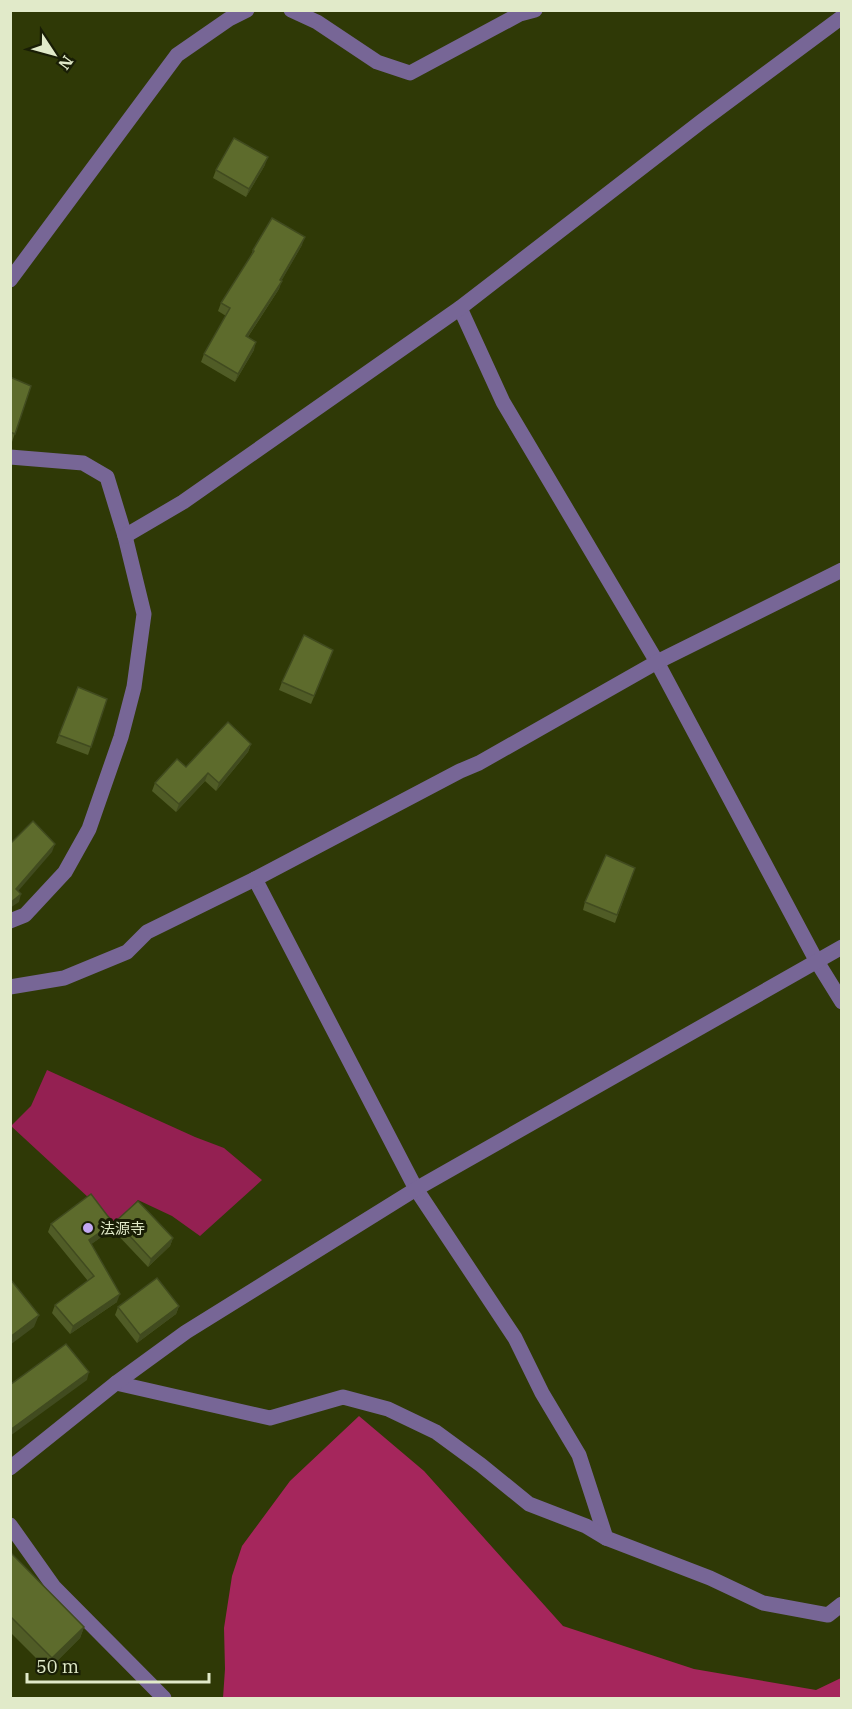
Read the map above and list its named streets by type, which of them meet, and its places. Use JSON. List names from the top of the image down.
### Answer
{
  "places": ["法源寺"],
  "scale_bar": "50 m",
  "north": "bottom right"
}
